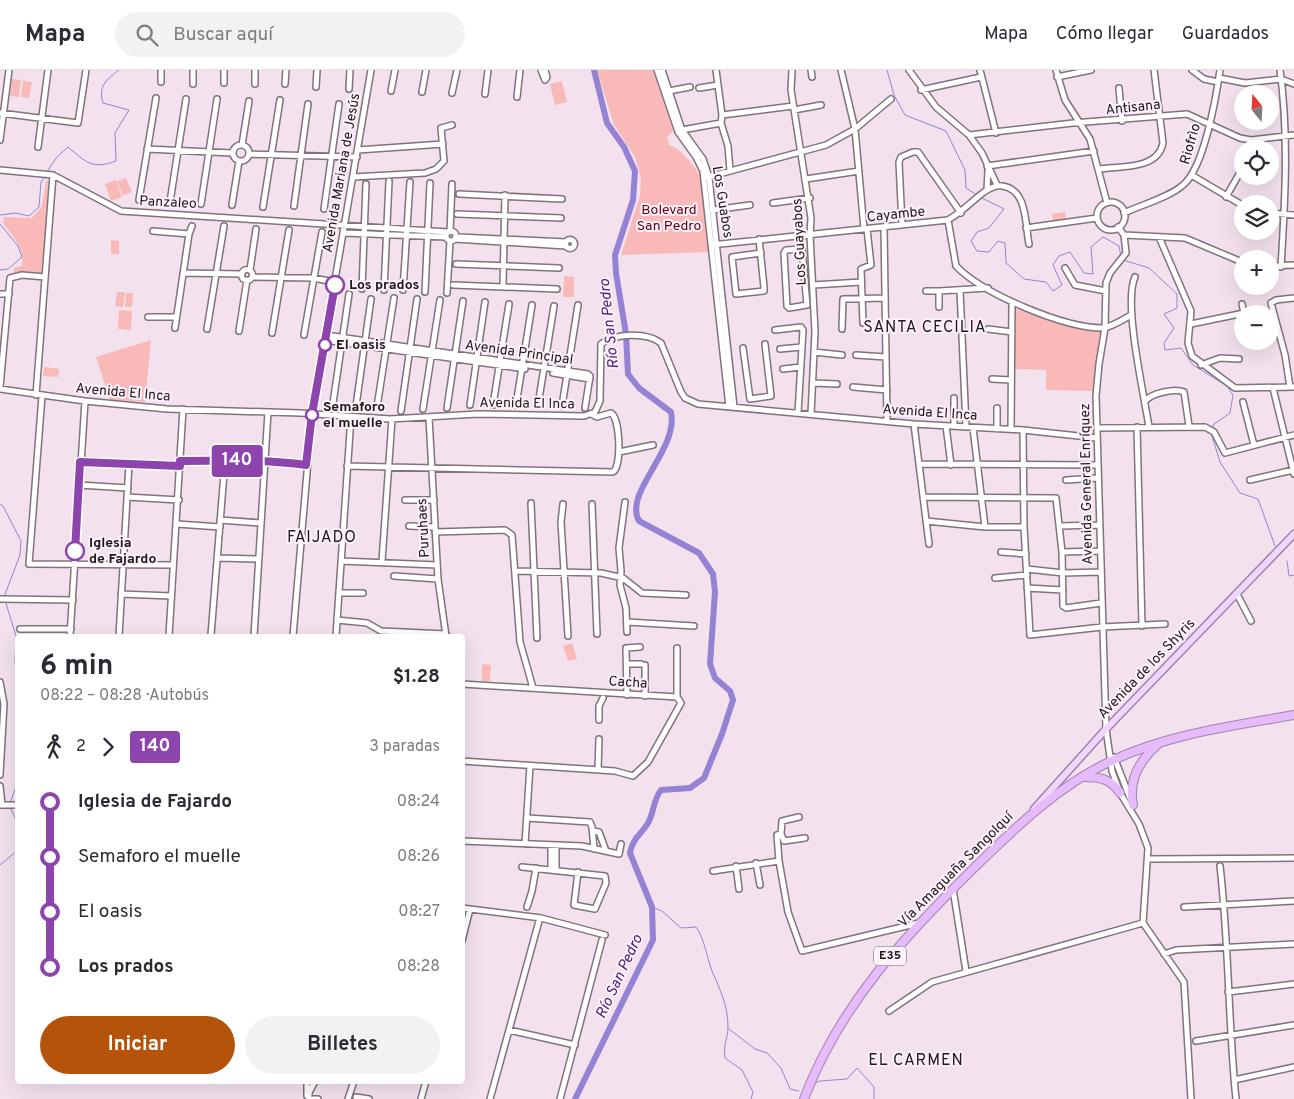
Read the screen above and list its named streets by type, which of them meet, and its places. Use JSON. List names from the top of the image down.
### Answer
{
  "streets": {
    "highway": ["Vía Amaguaña Sangolquí", "E35"],
    "main road": ["Avenida de los Shyris"],
    "street": [
      "Antisana",
      "Riofrìo",
      "Avenida Mariana de Jesús",
      "Los Guabos",
      "Panzaleo",
      "Cayambe",
      "Los Guayabos",
      "Avenida Principal",
      "Avenida El Inca",
      "Avenida General Enríquez",
      "Puruhaes",
      "Cacha"
    ]
  },
  "crossings": [
    ["Antisana", "Riofrìo"],
    ["Avenida Mariana de Jesús", "Panzaleo"],
    ["Avenida Mariana de Jesús", "Avenida Principal"],
    ["Avenida Mariana de Jesús", "Avenida El Inca"],
    ["Los Guabos", "Cayambe"],
    ["Los Guabos", "Avenida El Inca"],
    ["Cayambe", "Los Guayabos"],
    ["Los Guayabos", "Avenida El Inca"],
    ["Avenida El Inca", "Avenida General Enríquez"],
    ["Avenida El Inca", "Puruhaes"],
    ["Avenida General Enríquez", "Avenida de los Shyris"],
    ["Avenida General Enríquez", "E35"],
    ["Avenida de los Shyris", "Vía Amaguaña Sangolquí"],
    ["Vía Amaguaña Sangolquí", "E35"]
  ],
  "districts": ["SANTA CECILIA", "FAIJADO", "EL CARMEN"],
  "water": ["Río San Pedro"],
  "parks": ["Bolevard San Pedro"],
  "places": [
    "Los prados",
    "El oasis",
    "Semaforo el muelle",
    "Iglesia de Fajardo"
  ],
  "lines": ["bus line 140"],
  "north": "top",
  "page": {
    "header": "Mapa",
    "search": "Buscar aquí",
    "nav": ["Mapa", "Cómo llegar", "Guardados"],
    "on_map": "140",
    "map_buttons": ["+", "−"],
    "heading": ["6 min", "08:22 – 08:28 · Autobús", "$1.28"],
    "legs": ["2", "140", "3 paradas"],
    "list": [
      {
        "name": "Iglesia de Fajardo",
        "value": "08:24"
      },
      {
        "name": "Semaforo el muelle",
        "value": "08:26"
      },
      {
        "name": "El oasis",
        "value": "08:27"
      },
      {
        "name": "Los prados",
        "value": "08:28"
      }
    ],
    "buttons": ["Iniciar", "Billetes"]
  }
}
